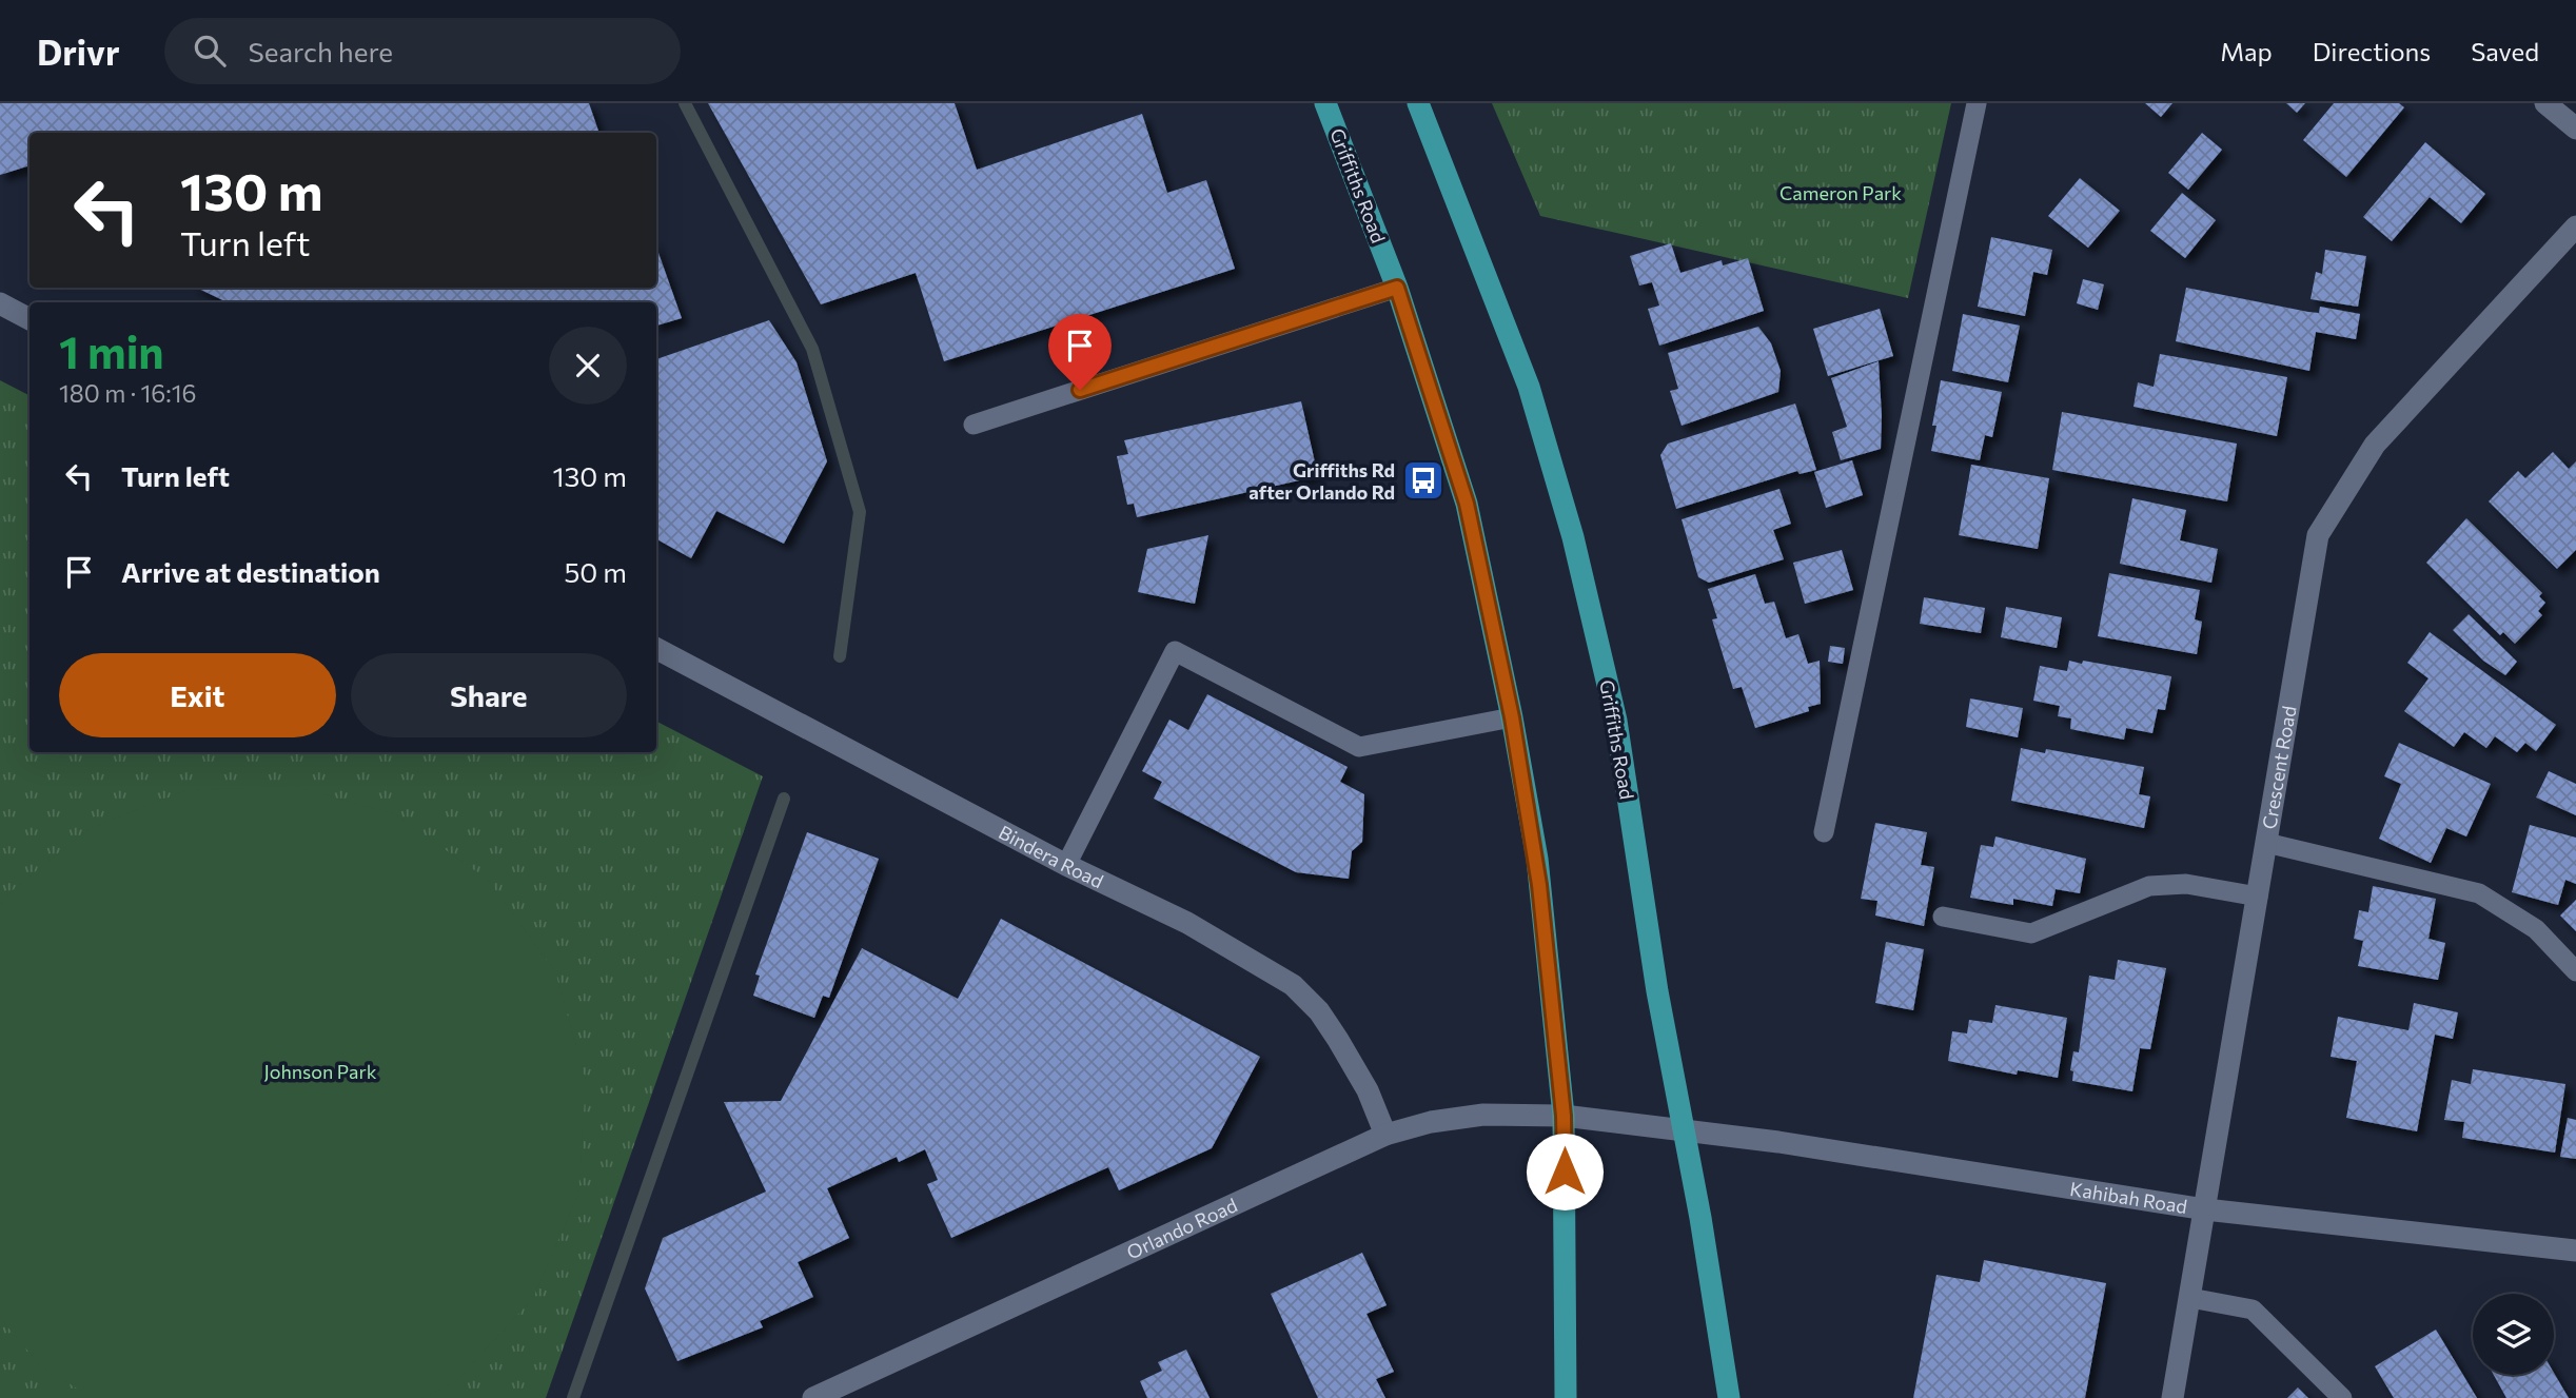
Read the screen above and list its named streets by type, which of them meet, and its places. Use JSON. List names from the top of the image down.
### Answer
{
  "streets": {
    "highway": ["Griffiths Road"],
    "street": [
      "Crescent Road",
      "Bindera Road",
      "Kahibah Road",
      "Orlando Road"
    ]
  },
  "crossings": [
    ["Griffiths Road", "Kahibah Road"],
    ["Griffiths Road", "Orlando Road"],
    ["Crescent Road", "Kahibah Road"],
    ["Bindera Road", "Orlando Road"],
    ["Kahibah Road", "Orlando Road"]
  ],
  "parks": ["Cameron Park", "Johnson Park"],
  "places": {
    "bus stop": ["Griffiths Rd after Orlando Rd"]
  },
  "page": {
    "header": "Drivr",
    "search": "Search here",
    "nav": ["Map", "Directions", "Saved"],
    "turn": ["130 m", "Turn left"],
    "heading": ["1 min", "180 m · 16:16"],
    "list": [
      {
        "name": "Turn left",
        "value": "130 m"
      },
      {
        "name": "Arrive at destination",
        "value": "50 m"
      }
    ],
    "buttons": ["Exit", "Share"]
  }
}
